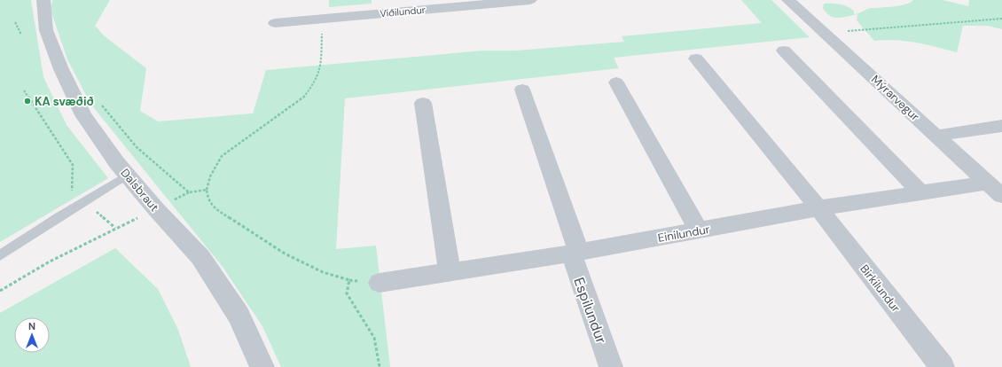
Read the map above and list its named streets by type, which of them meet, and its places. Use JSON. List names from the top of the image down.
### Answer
{
  "streets": {
    "street": [
      "Víðilundur",
      "Mýrarvegur",
      "Dalsbraut",
      "Einilundur",
      "Birkilundur",
      "Espilundur"
    ]
  },
  "crossings": [
    ["Mýrarvegur", "Einilundur"],
    ["Einilundur", "Birkilundur"],
    ["Einilundur", "Espilundur"]
  ],
  "places": ["KA svæðið"],
  "north": "top"
}
